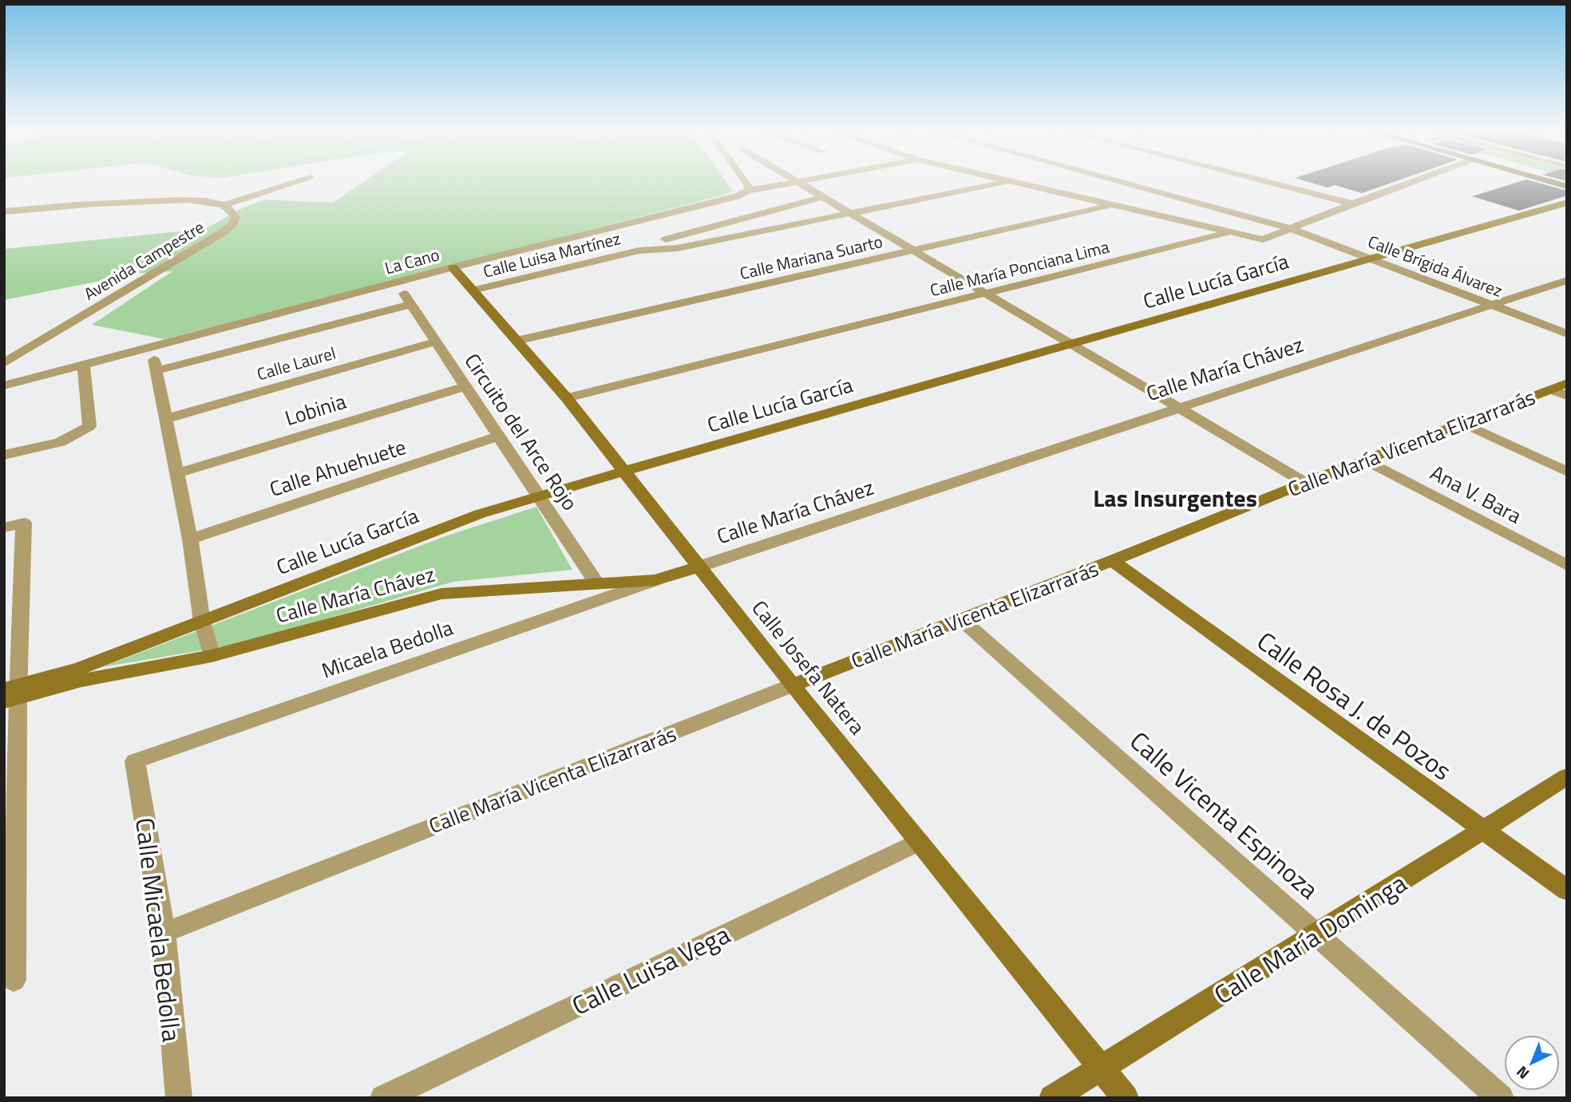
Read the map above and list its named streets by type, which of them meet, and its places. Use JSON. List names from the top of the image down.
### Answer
{
  "streets": {
    "street": [
      "Calle Luisa Martínez",
      "Calle Mariana Suarto",
      "Avenida Campestre",
      "La Cano",
      "Calle Brígida Álvarez",
      "Calle María Ponciana Lima",
      "Calle Lucía García",
      "Calle Laurel",
      "Calle María Chávez",
      "Lobinia",
      "Circuito del Arce Rojo",
      "Calle María Vicenta Elizarrarás",
      "Calle Ahuehuete",
      "Ana V. Bara",
      "Micaela Bedolla",
      "Calle Josefa Natera",
      "Calle Rosa J. de Pozos",
      "Calle Vicenta Espinoza",
      "Calle Micaela Bedolla",
      "Calle María Dominga",
      "Calle Luisa Vega"
    ]
  },
  "crossings": [
    ["Calle Luisa Martínez", "Calle Josefa Natera"],
    ["Calle Mariana Suarto", "Calle Josefa Natera"],
    ["La Cano", "Calle Josefa Natera"],
    ["Calle Brígida Álvarez", "Calle María Ponciana Lima"],
    ["Calle Brígida Álvarez", "Calle Lucía García"],
    ["Calle Brígida Álvarez", "Calle María Chávez"],
    ["Calle María Ponciana Lima", "Calle Josefa Natera"],
    ["Calle Lucía García", "Calle María Chávez"],
    ["Calle Lucía García", "Circuito del Arce Rojo"],
    ["Calle Lucía García", "Calle Josefa Natera"],
    ["Calle Laurel", "Circuito del Arce Rojo"],
    ["Calle María Chávez", "Circuito del Arce Rojo"],
    ["Calle María Chávez", "Micaela Bedolla"],
    ["Calle María Chávez", "Calle Josefa Natera"],
    ["Lobinia", "Circuito del Arce Rojo"],
    ["Circuito del Arce Rojo", "Calle Ahuehuete"],
    ["Calle María Vicenta Elizarrarás", "Ana V. Bara"],
    ["Calle María Vicenta Elizarrarás", "Calle Josefa Natera"],
    ["Calle María Vicenta Elizarrarás", "Calle Rosa J. de Pozos"],
    ["Calle María Vicenta Elizarrarás", "Calle Vicenta Espinoza"],
    ["Calle María Vicenta Elizarrarás", "Calle Micaela Bedolla"],
    ["Micaela Bedolla", "Calle Micaela Bedolla"],
    ["Calle Josefa Natera", "Calle María Dominga"],
    ["Calle Josefa Natera", "Calle Luisa Vega"],
    ["Calle Rosa J. de Pozos", "Calle María Dominga"],
    ["Calle Vicenta Espinoza", "Calle María Dominga"]
  ],
  "districts": ["Las Insurgentes"],
  "north": "bottom left"
}
